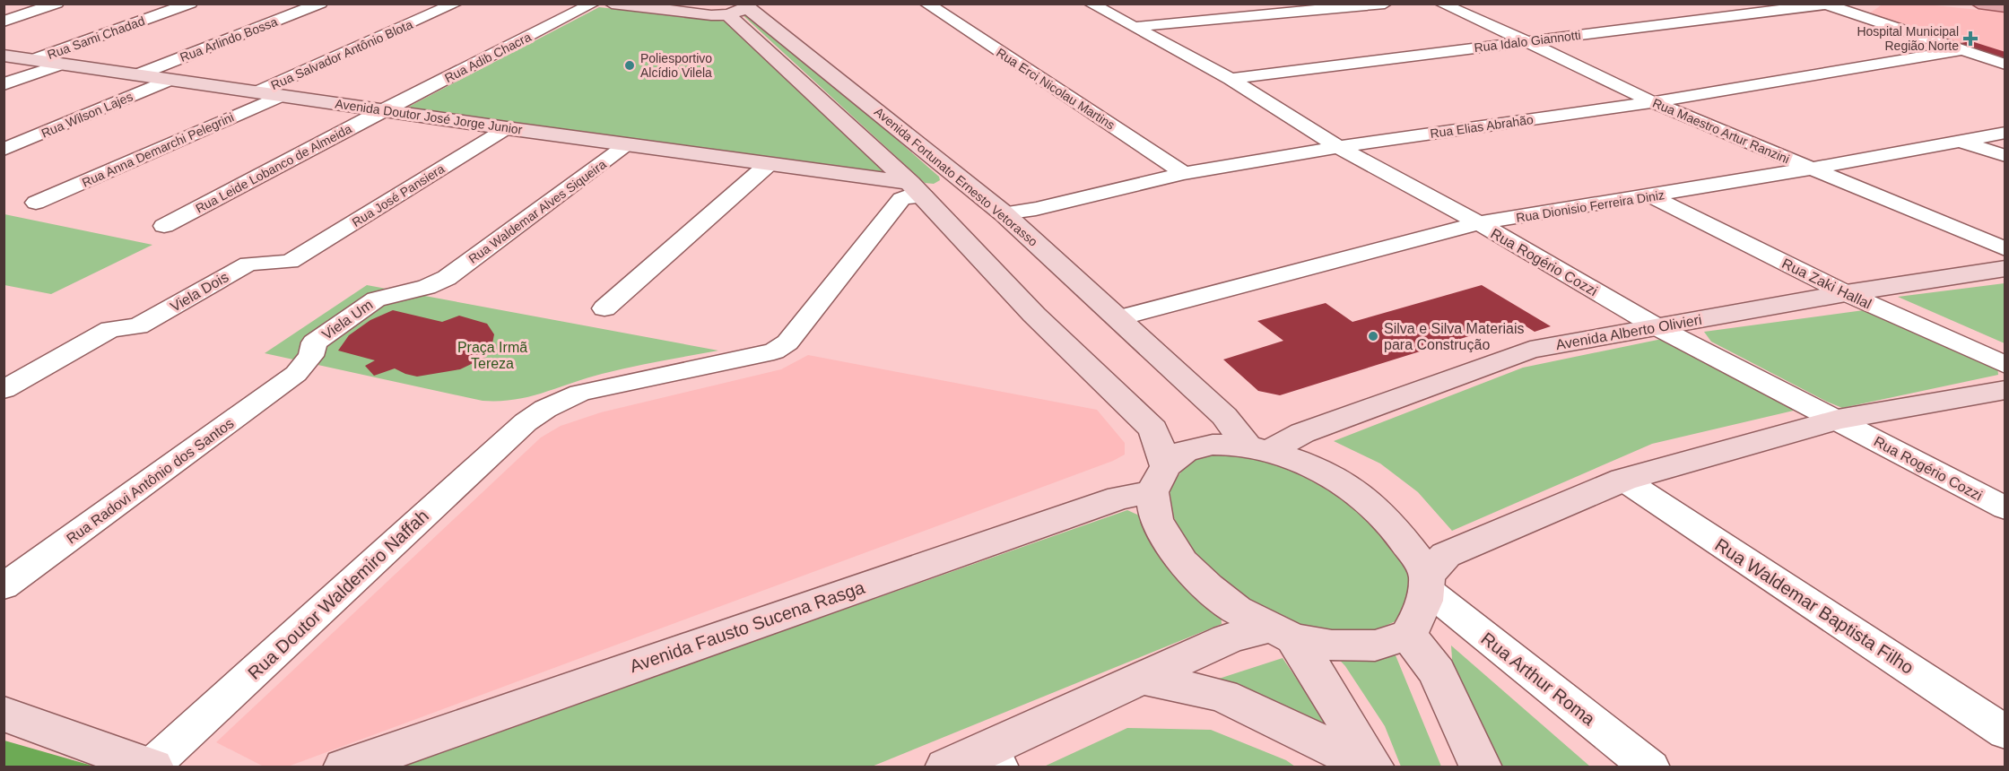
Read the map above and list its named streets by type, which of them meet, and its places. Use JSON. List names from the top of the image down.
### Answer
{
  "streets": {
    "main road": [
      "Avenida Doutor José Jorge Junior",
      "Avenida Fortunato Ernesto Vetorasso",
      "Avenida Alberto Olivieri",
      "Avenida Fausto Sucena Rasga"
    ],
    "street": [
      "Rua Sami Chadad",
      "Rua Arlindo Bossa",
      "Rua Idalo Giannotti",
      "Rua Salvador Antônio Blota",
      "Rua Adib Chacra",
      "Rua Erci Nicolau Martins",
      "Rua Wilson Lajes",
      "Rua Elias Abrahão",
      "Rua Maestro Artur Ranzini",
      "Rua Anna Demarchi Pelegrini",
      "Rua Leide Lobanco de Almeida",
      "Rua José Pansiera",
      "Rua Dionisio Ferreira Diniz",
      "Rua Waldemar Alves Siqueira",
      "Rua Rogério Cozzi",
      "Rua Zaki Hallal",
      "Viela Dois",
      "Viela Um",
      "Rua Radovi Antônio dos Santos",
      "Rua Doutor Waldemiro Naffah",
      "Rua Waldemar Baptista Filho",
      "Rua Arthur Roma"
    ]
  },
  "crossings": [
    ["Rua Sami Chadad", "Avenida Doutor José Jorge Junior"],
    ["Rua Arlindo Bossa", "Avenida Doutor José Jorge Junior"],
    ["Rua Idalo Giannotti", "Rua Maestro Artur Ranzini"],
    ["Rua Idalo Giannotti", "Rua Rogério Cozzi"],
    ["Rua Salvador Antônio Blota", "Avenida Doutor José Jorge Junior"],
    ["Rua Adib Chacra", "Avenida Doutor José Jorge Junior"],
    ["Rua Adib Chacra", "Rua Leide Lobanco de Almeida"],
    ["Rua Erci Nicolau Martins", "Rua Elias Abrahão"],
    ["Rua Wilson Lajes", "Avenida Doutor José Jorge Junior"],
    ["Avenida Doutor José Jorge Junior", "Rua Anna Demarchi Pelegrini"],
    ["Avenida Doutor José Jorge Junior", "Rua Leide Lobanco de Almeida"],
    ["Avenida Doutor José Jorge Junior", "Avenida Fortunato Ernesto Vetorasso"],
    ["Avenida Doutor José Jorge Junior", "Rua José Pansiera"],
    ["Avenida Doutor José Jorge Junior", "Rua Waldemar Alves Siqueira"],
    ["Avenida Doutor José Jorge Junior", "Rua Doutor Waldemiro Naffah"],
    ["Rua Elias Abrahão", "Rua Maestro Artur Ranzini"],
    ["Rua Elias Abrahão", "Avenida Fortunato Ernesto Vetorasso"],
    ["Rua Elias Abrahão", "Rua Rogério Cozzi"],
    ["Rua Maestro Artur Ranzini", "Rua Dionisio Ferreira Diniz"],
    ["Avenida Fortunato Ernesto Vetorasso", "Rua Dionisio Ferreira Diniz"],
    ["Avenida Fortunato Ernesto Vetorasso", "Avenida Alberto Olivieri"],
    ["Avenida Fortunato Ernesto Vetorasso", "Rua Doutor Waldemiro Naffah"],
    ["Avenida Fortunato Ernesto Vetorasso", "Avenida Fausto Sucena Rasga"],
    ["Rua José Pansiera", "Viela Dois"],
    ["Rua Dionisio Ferreira Diniz", "Rua Rogério Cozzi"],
    ["Rua Dionisio Ferreira Diniz", "Rua Zaki Hallal"],
    ["Rua Waldemar Alves Siqueira", "Viela Um"],
    ["Rua Rogério Cozzi", "Avenida Alberto Olivieri"],
    ["Rua Zaki Hallal", "Avenida Alberto Olivieri"],
    ["Viela Um", "Rua Radovi Antônio dos Santos"]
  ],
  "parks": ["Praça Irmã Tereza"],
  "places": {
    "health": ["Hospital Municipal Região Norte"],
    "other": ["Poliesportivo Alcídio Vilela", "Silva e Silva Materiais para Construção"]
  }
}
